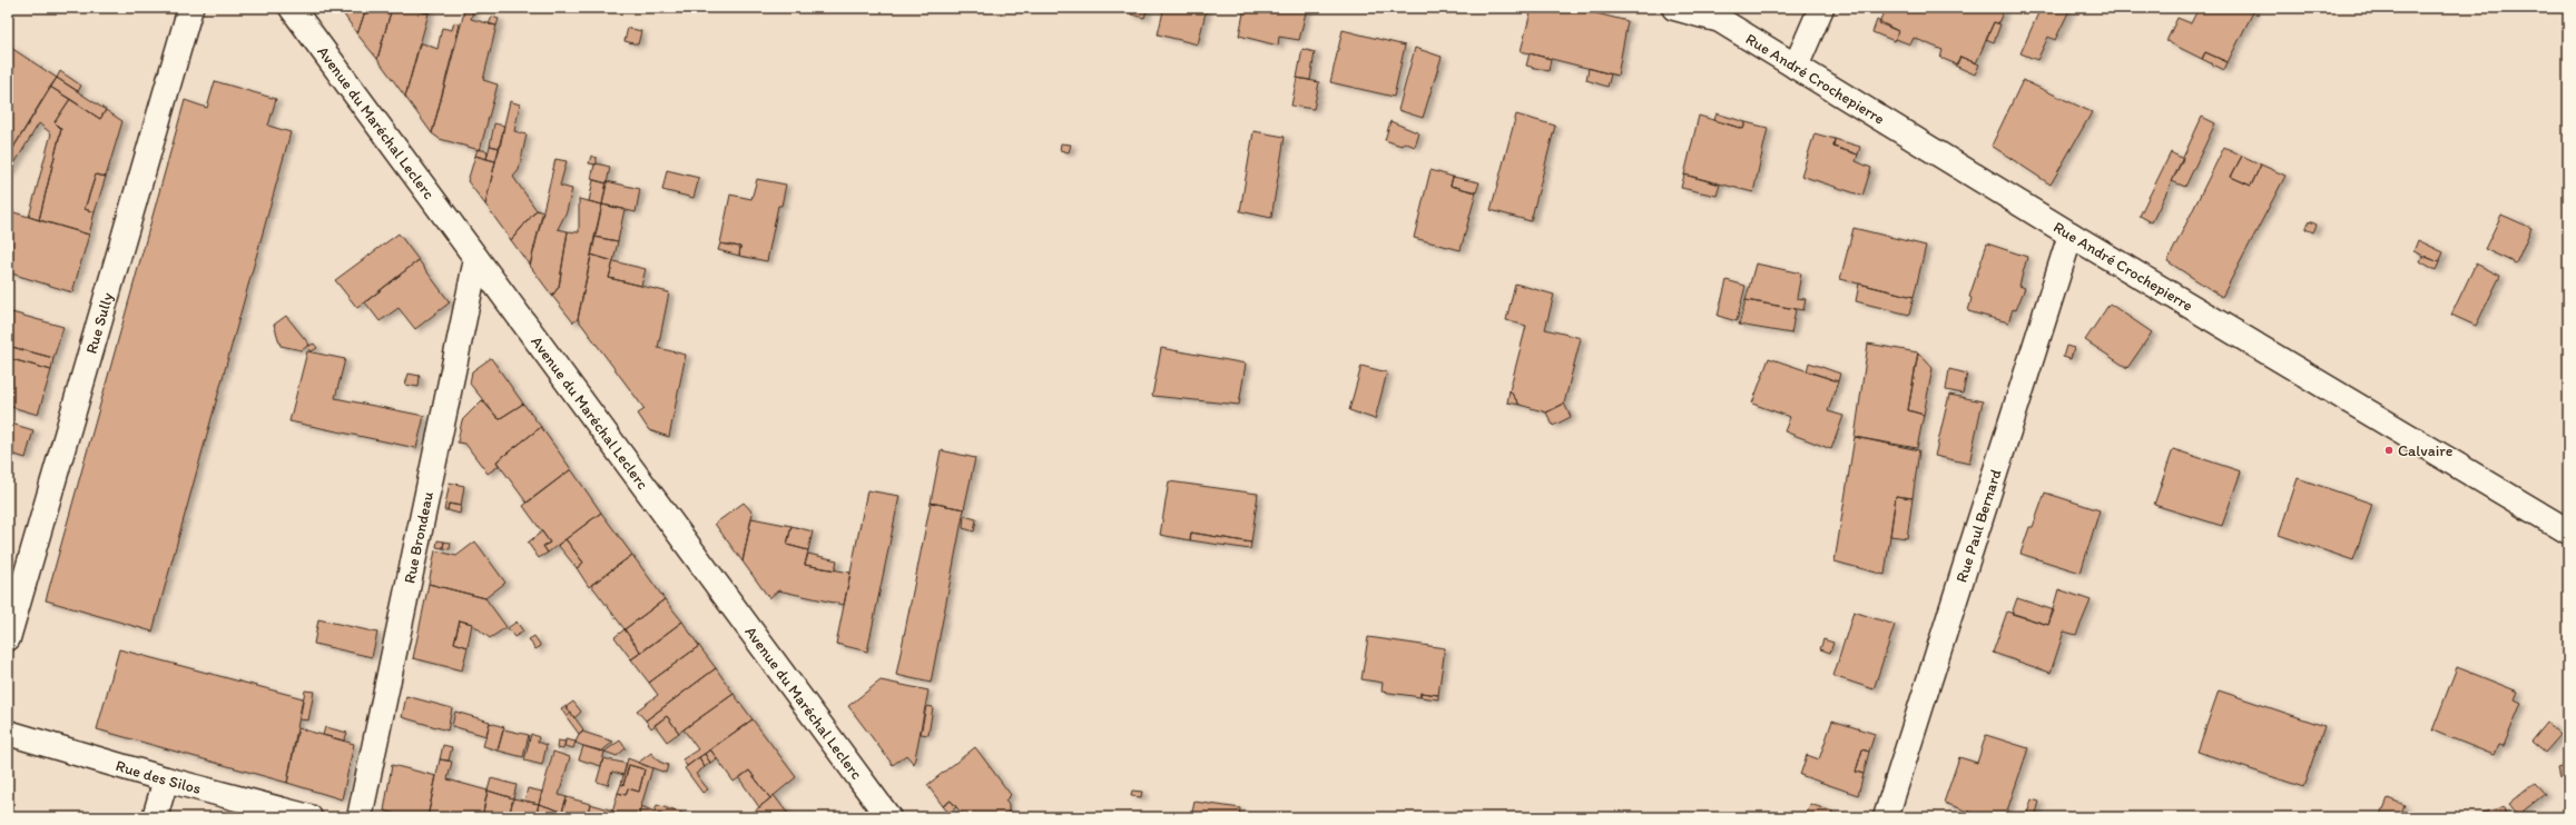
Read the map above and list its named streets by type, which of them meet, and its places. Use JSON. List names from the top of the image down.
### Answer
{
  "streets": {
    "street": [
      "Rue André Crochepierre",
      "Avenue du Maréchal Leclerc",
      "Rue Sully",
      "Rue Paul Bernard",
      "Rue Brondeau",
      "Rue des Silos"
    ]
  },
  "crossings": [
    ["Rue André Crochepierre", "Rue Paul Bernard"],
    ["Avenue du Maréchal Leclerc", "Rue Brondeau"]
  ],
  "places": ["Calvaire"]
}
